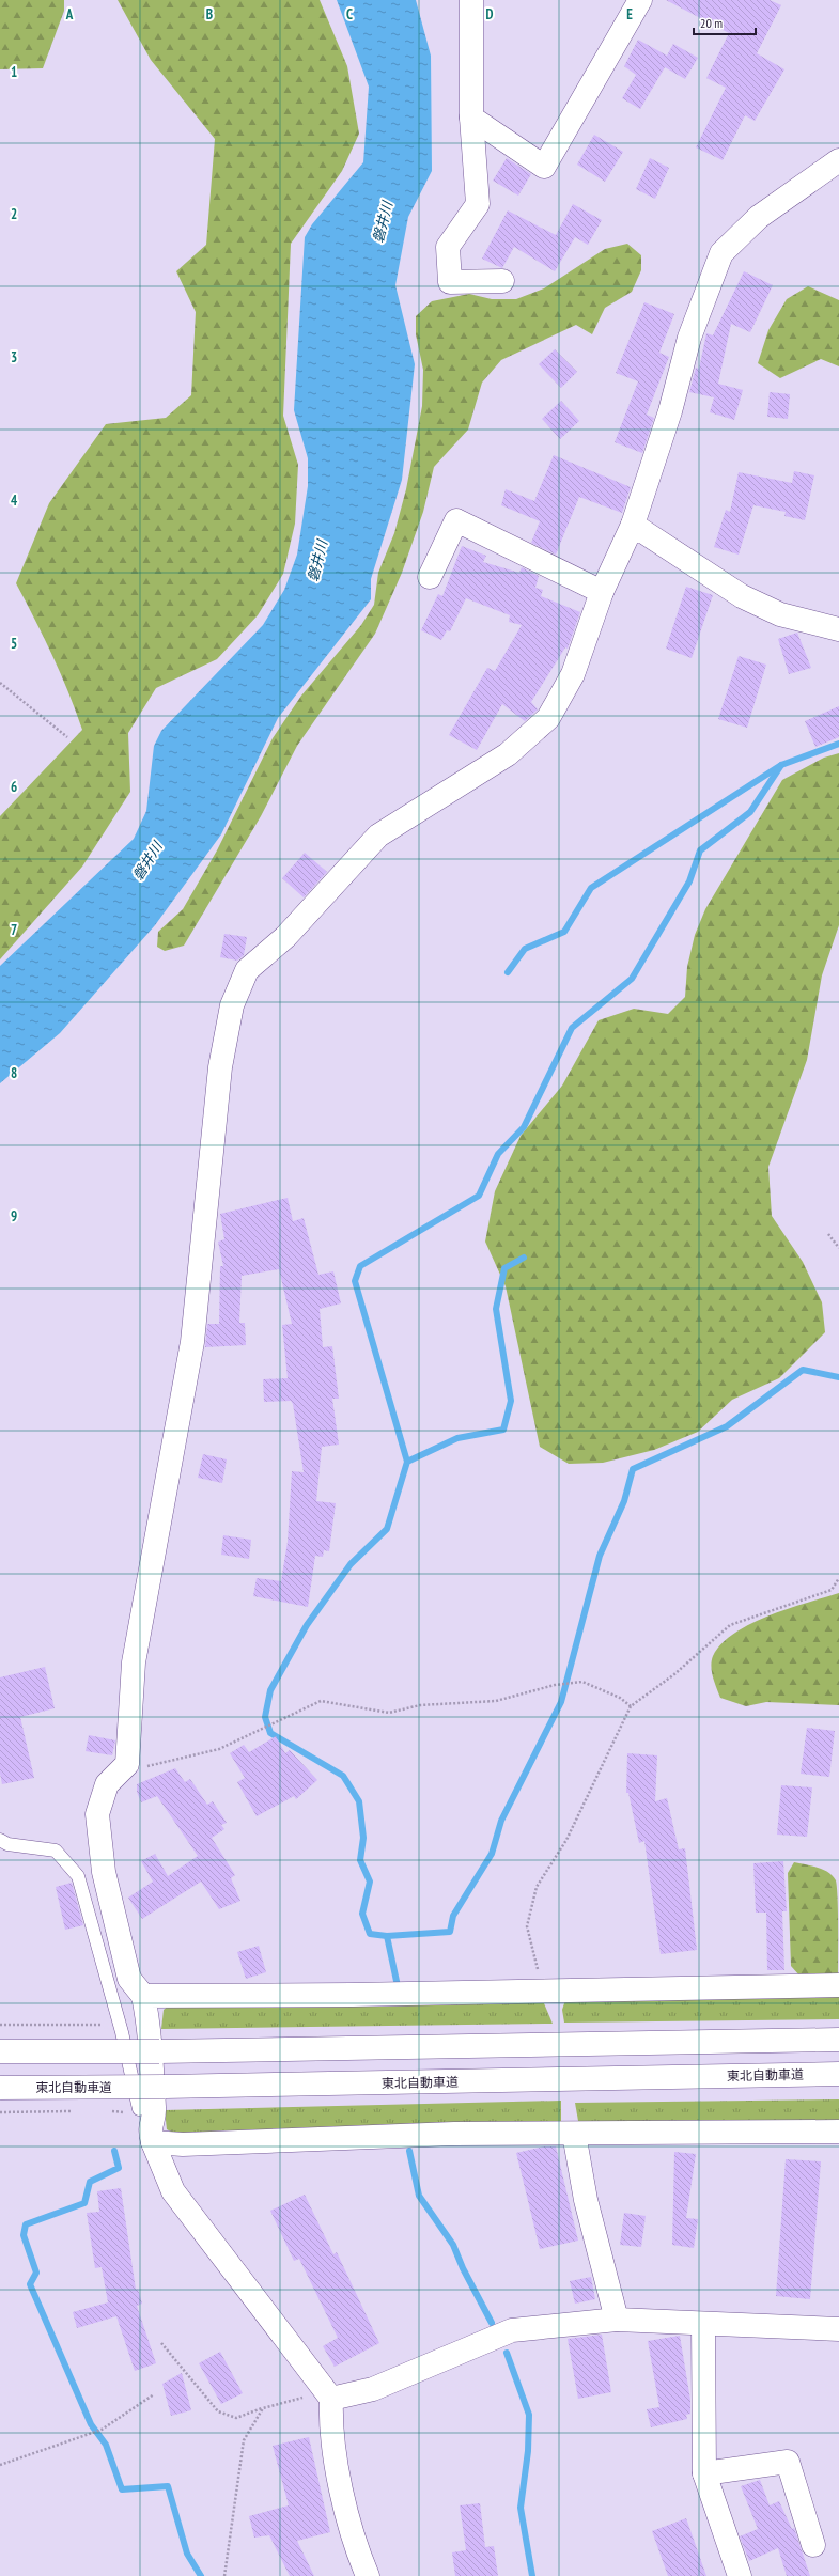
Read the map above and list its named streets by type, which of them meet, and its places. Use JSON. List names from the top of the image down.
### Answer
{
  "streets": {
    "main road": ["東北自動車道"]
  },
  "water": ["磐井川"],
  "scale_bar": "20 m",
  "grid": {
    "columns": [
      "A",
      "B",
      "C",
      "D",
      "E"
    ],
    "rows": [
      "1",
      "2",
      "3",
      "4",
      "5",
      "6",
      "7",
      "8",
      "9"
    ]
  }
}
